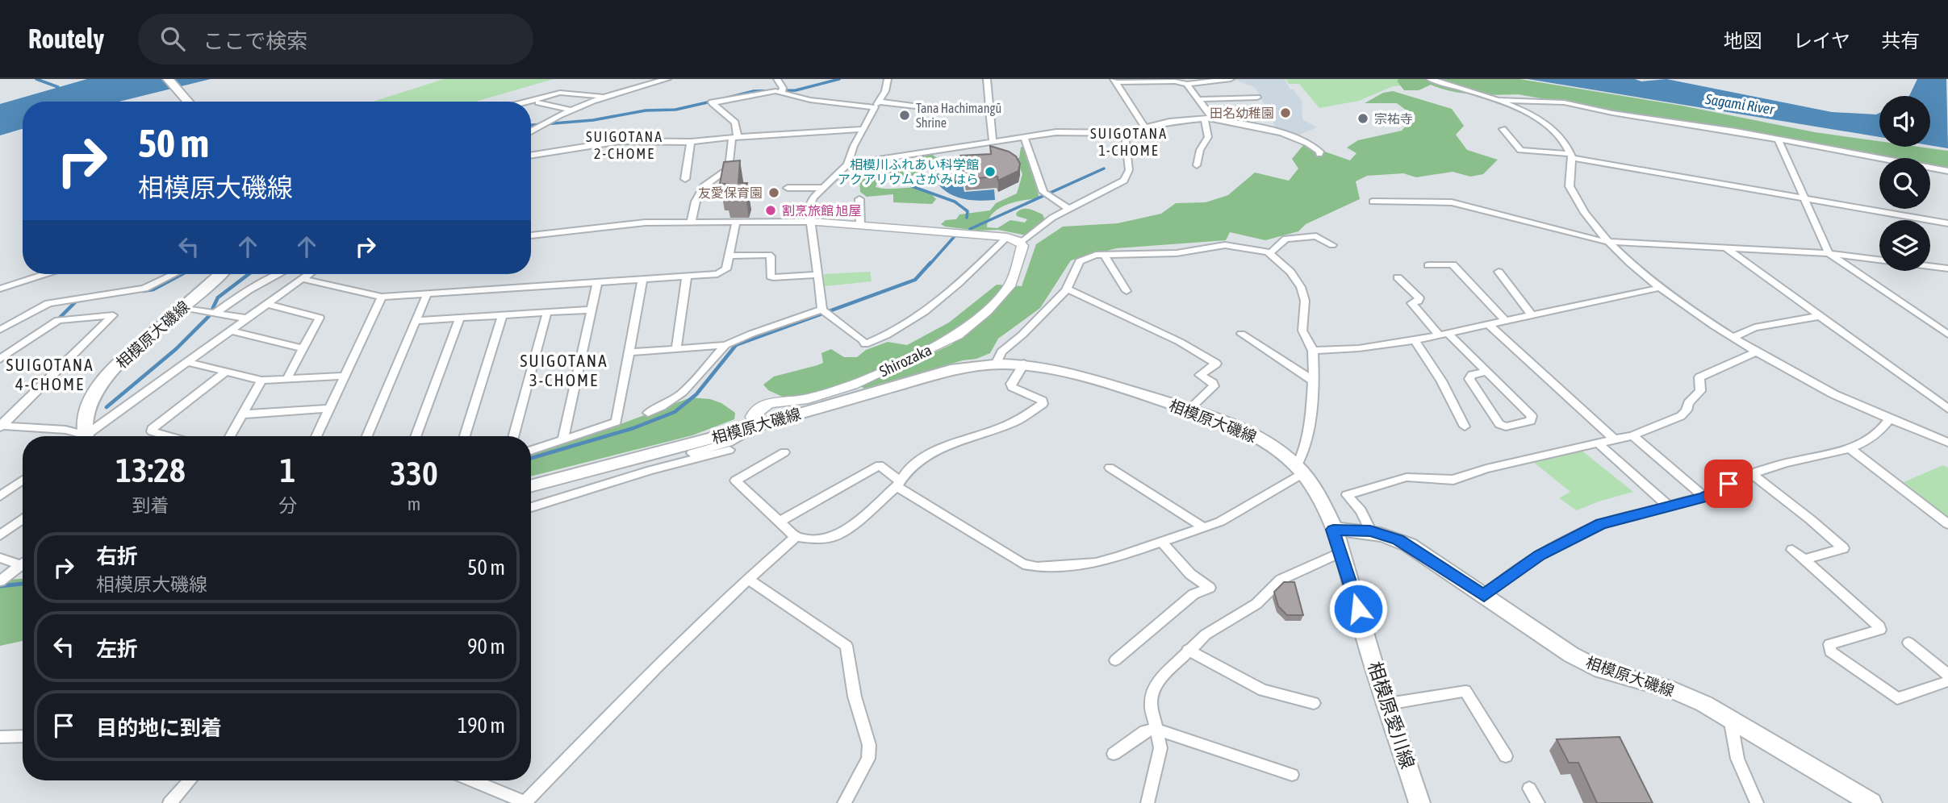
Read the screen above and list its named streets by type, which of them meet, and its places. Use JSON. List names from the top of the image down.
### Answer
{
  "streets": {
    "main road": ["相模原大磯線", "相模原愛川線"],
    "street": ["Shirozaka"]
  },
  "crossings": [
    ["相模原大磯線", "Shirozaka"],
    ["相模原大磯線", "相模原愛川線"]
  ],
  "districts": [
    "SUIGOTANA 1-CHOME",
    "SUIGOTANA 2-CHOME",
    "SUIGOTANA 3-CHOME",
    "SUIGOTANA 4-CHOME"
  ],
  "water": ["Sagami River"],
  "places": [
    "田名幼稚園",
    "Tana Hachimangū Shrine",
    "宗祐寺",
    "相模川ふれあい科学館 アクアリウムさがみはら",
    "友愛保育園",
    "割烹旅館 旭屋"
  ],
  "page": {
    "header": "Routely",
    "search": "ここで検索",
    "nav": ["地図", "レイヤ", "共有"],
    "turn": ["50 m", "相模原大磯線"],
    "eta": [
      "13:28",
      "到着",
      "1",
      "分",
      "330",
      "m"
    ],
    "list": [
      {
        "name": "右折",
        "note": "相模原大磯線",
        "value": "50 m"
      },
      {
        "name": "左折",
        "value": "90 m"
      },
      {
        "name": "目的地に到着",
        "value": "190 m"
      }
    ]
  }
}
